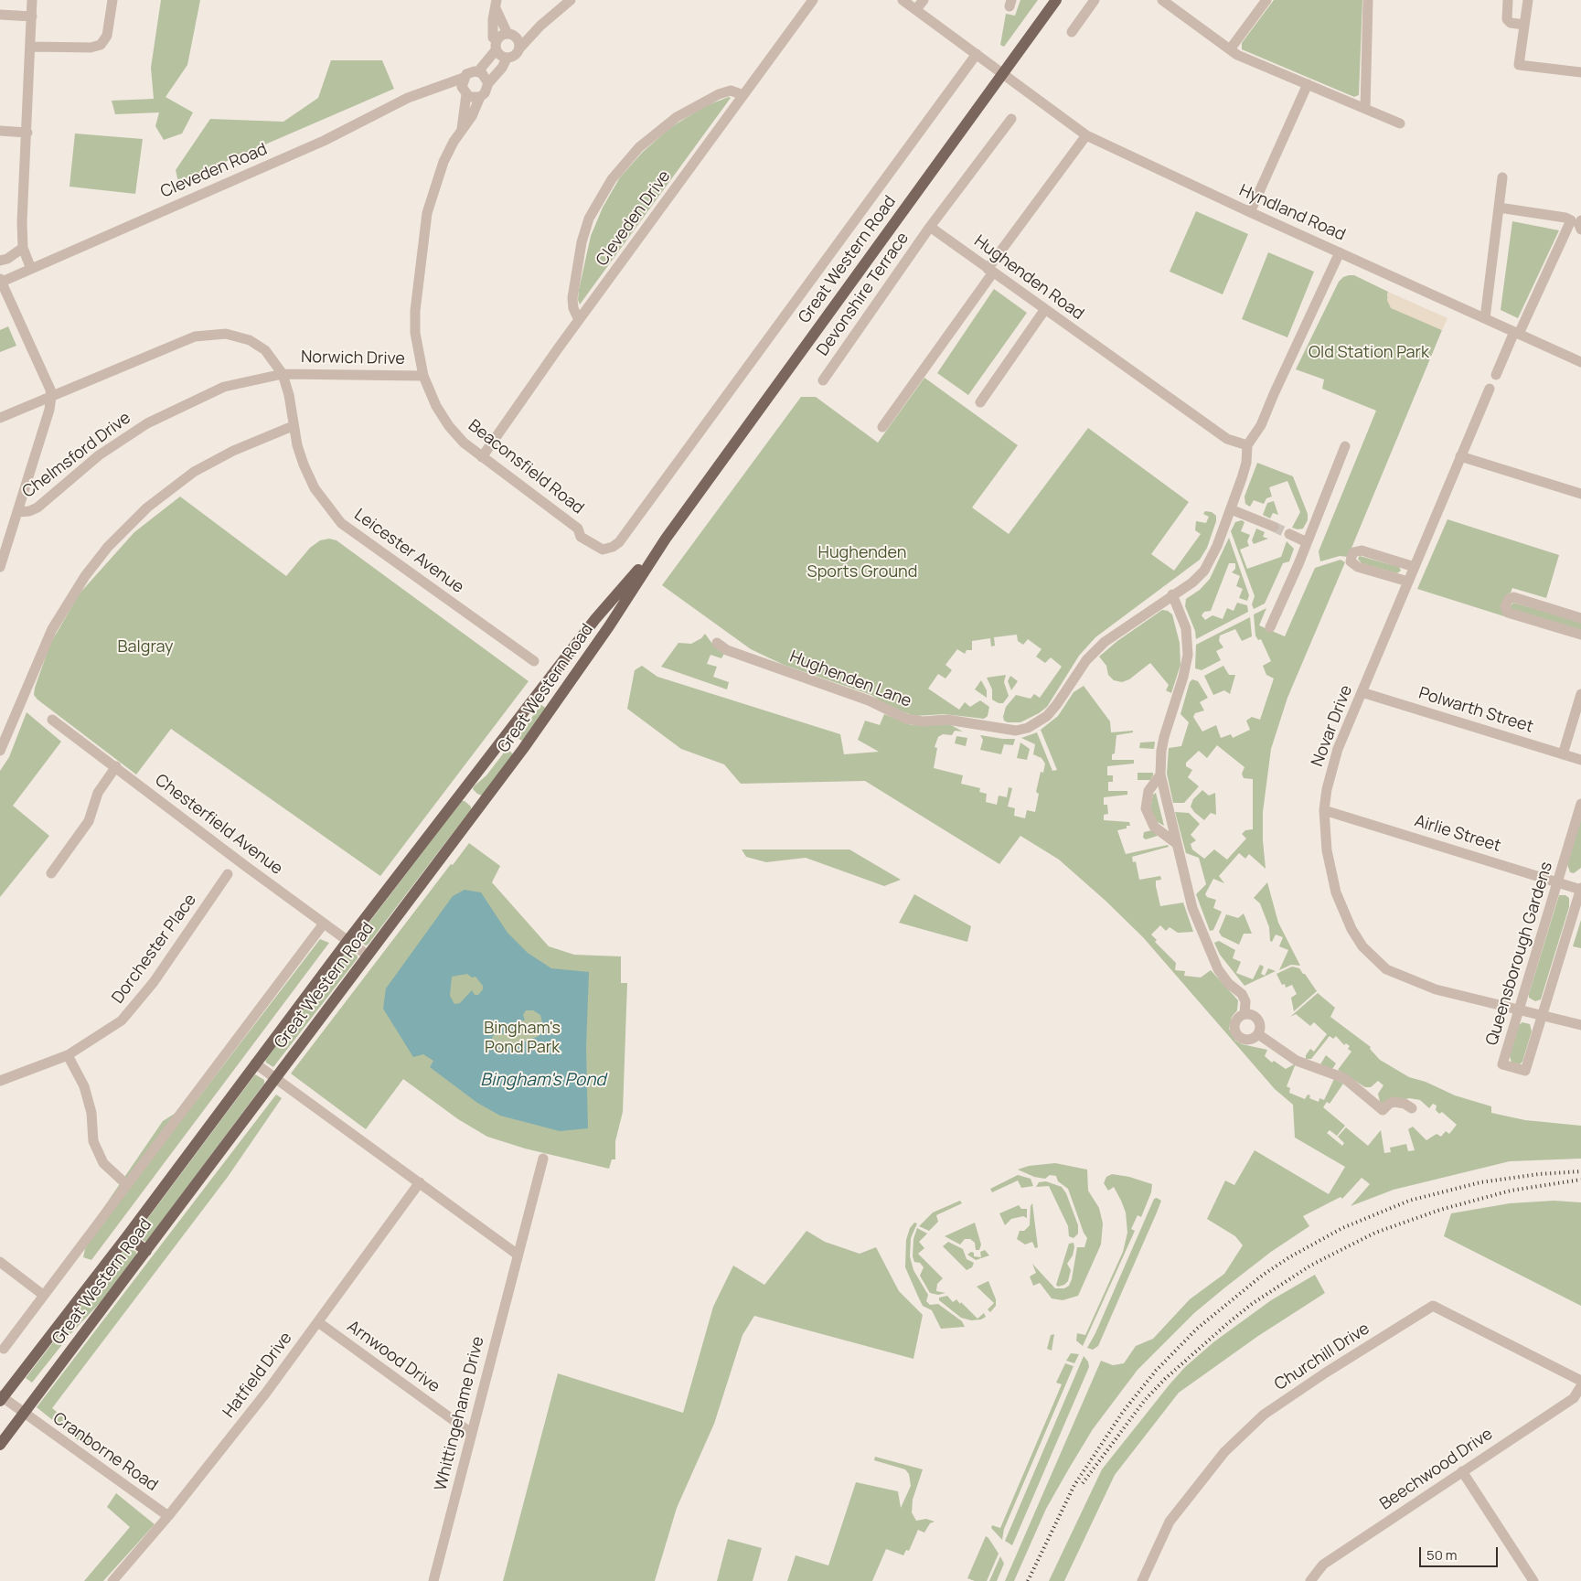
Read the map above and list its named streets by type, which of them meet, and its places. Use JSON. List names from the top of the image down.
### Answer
{
  "streets": {
    "main road": ["Great Western Road"],
    "street": [
      "Cleveden Road",
      "Hyndland Road",
      "Cleveden Drive",
      "Hughenden Road",
      "Devonshire Terrace",
      "Norwich Drive",
      "Chelmsford Drive",
      "Beaconsfield Road",
      "Leicester Avenue",
      "Hughenden Lane",
      "Polwarth Street",
      "Novar Drive",
      "Chesterfield Avenue",
      "Airlie Street",
      "Dorchester Place",
      "Queensborough Gardens",
      "Arnwood Drive",
      "Churchill Drive",
      "Hatfield Drive",
      "Whittingehame Drive",
      "Cranborne Road",
      "Beechwood Drive"
    ]
  },
  "crossings": [
    ["Cleveden Road", "Beaconsfield Road"],
    ["Hyndland Road", "Great Western Road"],
    ["Cleveden Drive", "Beaconsfield Road"],
    ["Great Western Road", "Beaconsfield Road"],
    ["Great Western Road", "Chesterfield Avenue"],
    ["Great Western Road", "Cranborne Road"],
    ["Hughenden Road", "Devonshire Terrace"],
    ["Hughenden Road", "Hughenden Lane"],
    ["Norwich Drive", "Chelmsford Drive"],
    ["Norwich Drive", "Beaconsfield Road"],
    ["Norwich Drive", "Leicester Avenue"],
    ["Chelmsford Drive", "Leicester Avenue"],
    ["Polwarth Street", "Novar Drive"],
    ["Novar Drive", "Airlie Street"],
    ["Novar Drive", "Queensborough Gardens"],
    ["Airlie Street", "Queensborough Gardens"],
    ["Arnwood Drive", "Hatfield Drive"],
    ["Arnwood Drive", "Whittingehame Drive"],
    ["Hatfield Drive", "Cranborne Road"]
  ],
  "water": ["Bingham's Pond"],
  "parks": [
    "Old Station Park",
    "Hughenden Sports Ground",
    "Balgray",
    "Bingham's Pond Park"
  ],
  "scale_bar": "50 m"
}
